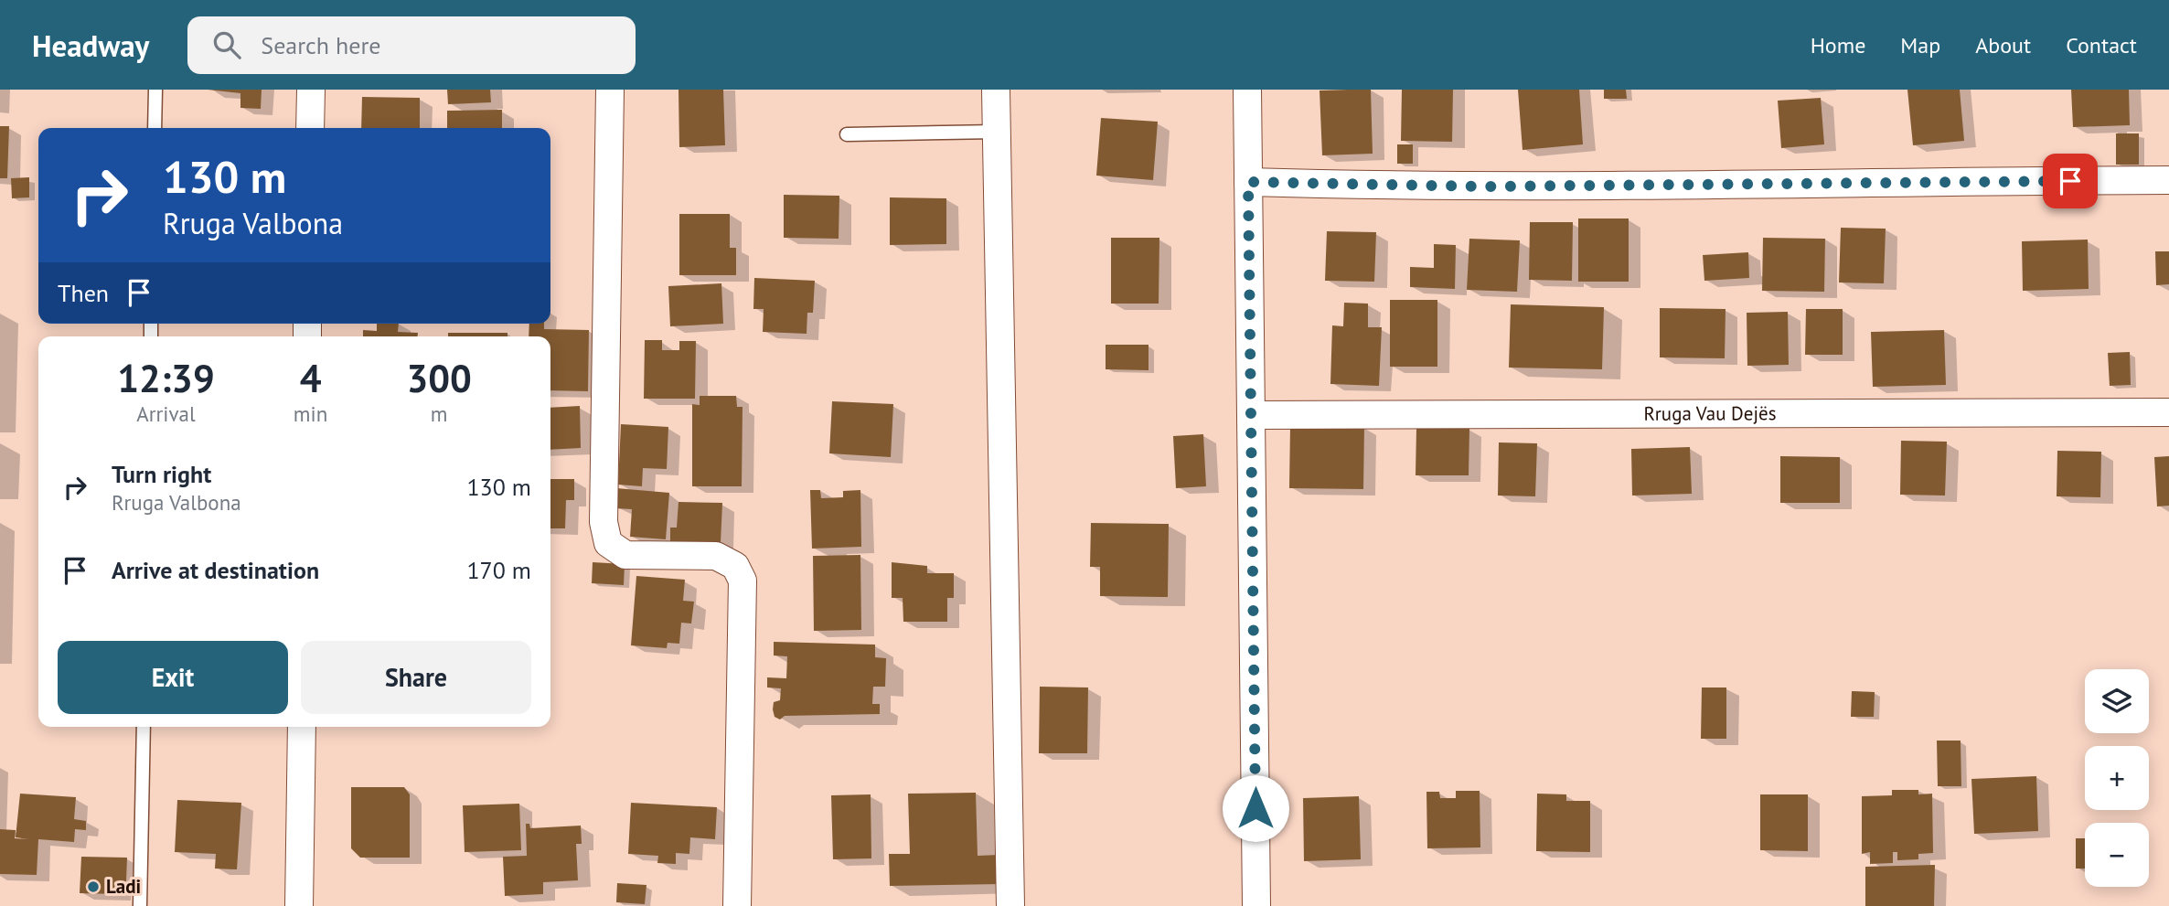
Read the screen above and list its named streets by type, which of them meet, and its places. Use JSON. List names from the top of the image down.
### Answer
{
  "streets": {
    "street": ["Rruga Vau Dejës"]
  },
  "places": ["Ladi"],
  "page": {
    "header": "Headway",
    "search": "Search here",
    "nav": [
      "Home",
      "Map",
      "About",
      "Contact"
    ],
    "turn": ["130 m", "Rruga Valbona"],
    "then": "Then",
    "eta": [
      "12:39",
      "Arrival",
      "4",
      "min",
      "300",
      "m"
    ],
    "list": [
      {
        "name": "Turn right",
        "note": "Rruga Valbona",
        "value": "130 m"
      },
      {
        "name": "Arrive at destination",
        "value": "170 m"
      }
    ],
    "buttons": ["Exit", "Share"],
    "map_buttons": ["+", "−"]
  }
}
